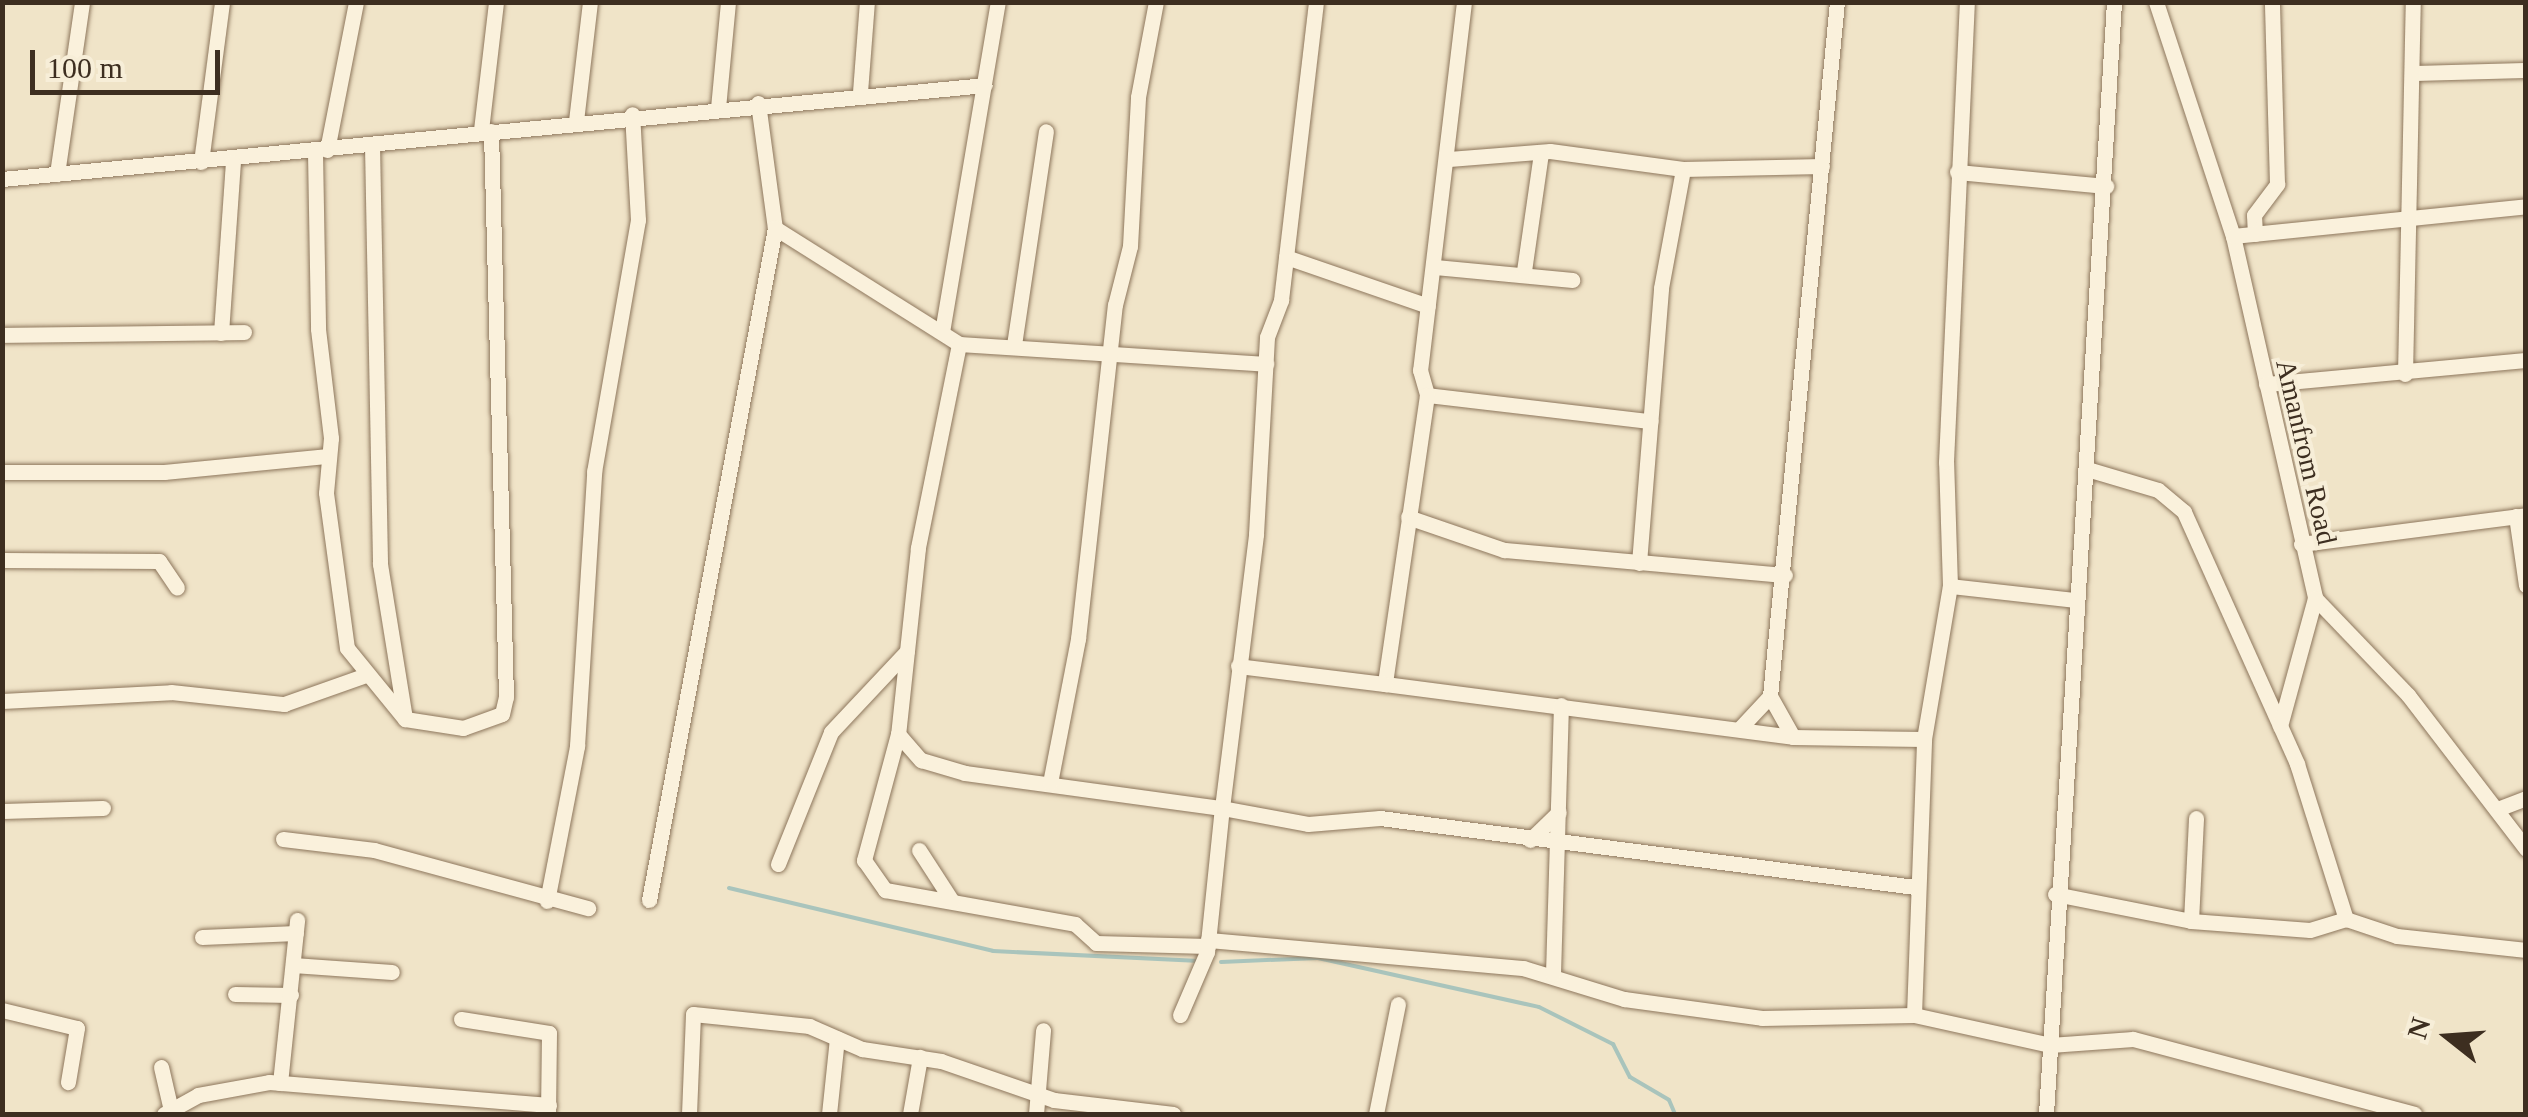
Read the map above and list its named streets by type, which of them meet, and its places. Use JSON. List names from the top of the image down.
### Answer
{
  "streets": {
    "street": ["Amanfrom Road"]
  },
  "scale_bar": "100 m",
  "north": "left"
}
